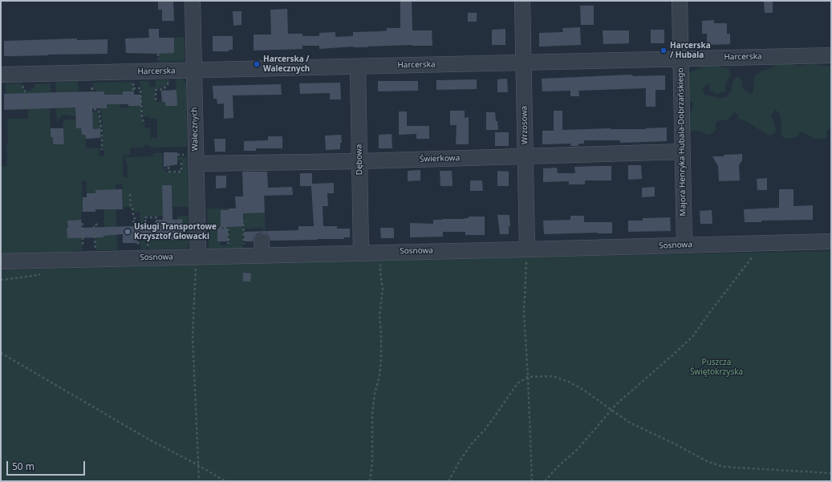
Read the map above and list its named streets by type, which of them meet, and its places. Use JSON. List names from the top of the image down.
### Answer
{
  "streets": {
    "street": [
      "Harcerska",
      "Wrzosowa",
      "Walecznych",
      "Majora Henryka Hubala-Dobrzańskiego",
      "Świerkowa",
      "Dębowa",
      "Sosnowa"
    ]
  },
  "crossings": [
    ["Harcerska", "Wrzosowa"],
    ["Harcerska", "Walecznych"],
    ["Harcerska", "Majora Henryka Hubala-Dobrzańskiego"],
    ["Harcerska", "Dębowa"],
    ["Wrzosowa", "Świerkowa"],
    ["Wrzosowa", "Sosnowa"],
    ["Walecznych", "Świerkowa"],
    ["Walecznych", "Sosnowa"],
    ["Majora Henryka Hubala-Dobrzańskiego", "Świerkowa"],
    ["Majora Henryka Hubala-Dobrzańskiego", "Sosnowa"],
    ["Świerkowa", "Dębowa"],
    ["Dębowa", "Sosnowa"]
  ],
  "parks": ["Puszcza Świętokrzyska"],
  "places": ["Harcerska / Hubala", "Harcerska / Walecznych", "Usługi Transportowe Krzysztof Głowacki"],
  "scale_bar": "50 m"
}
